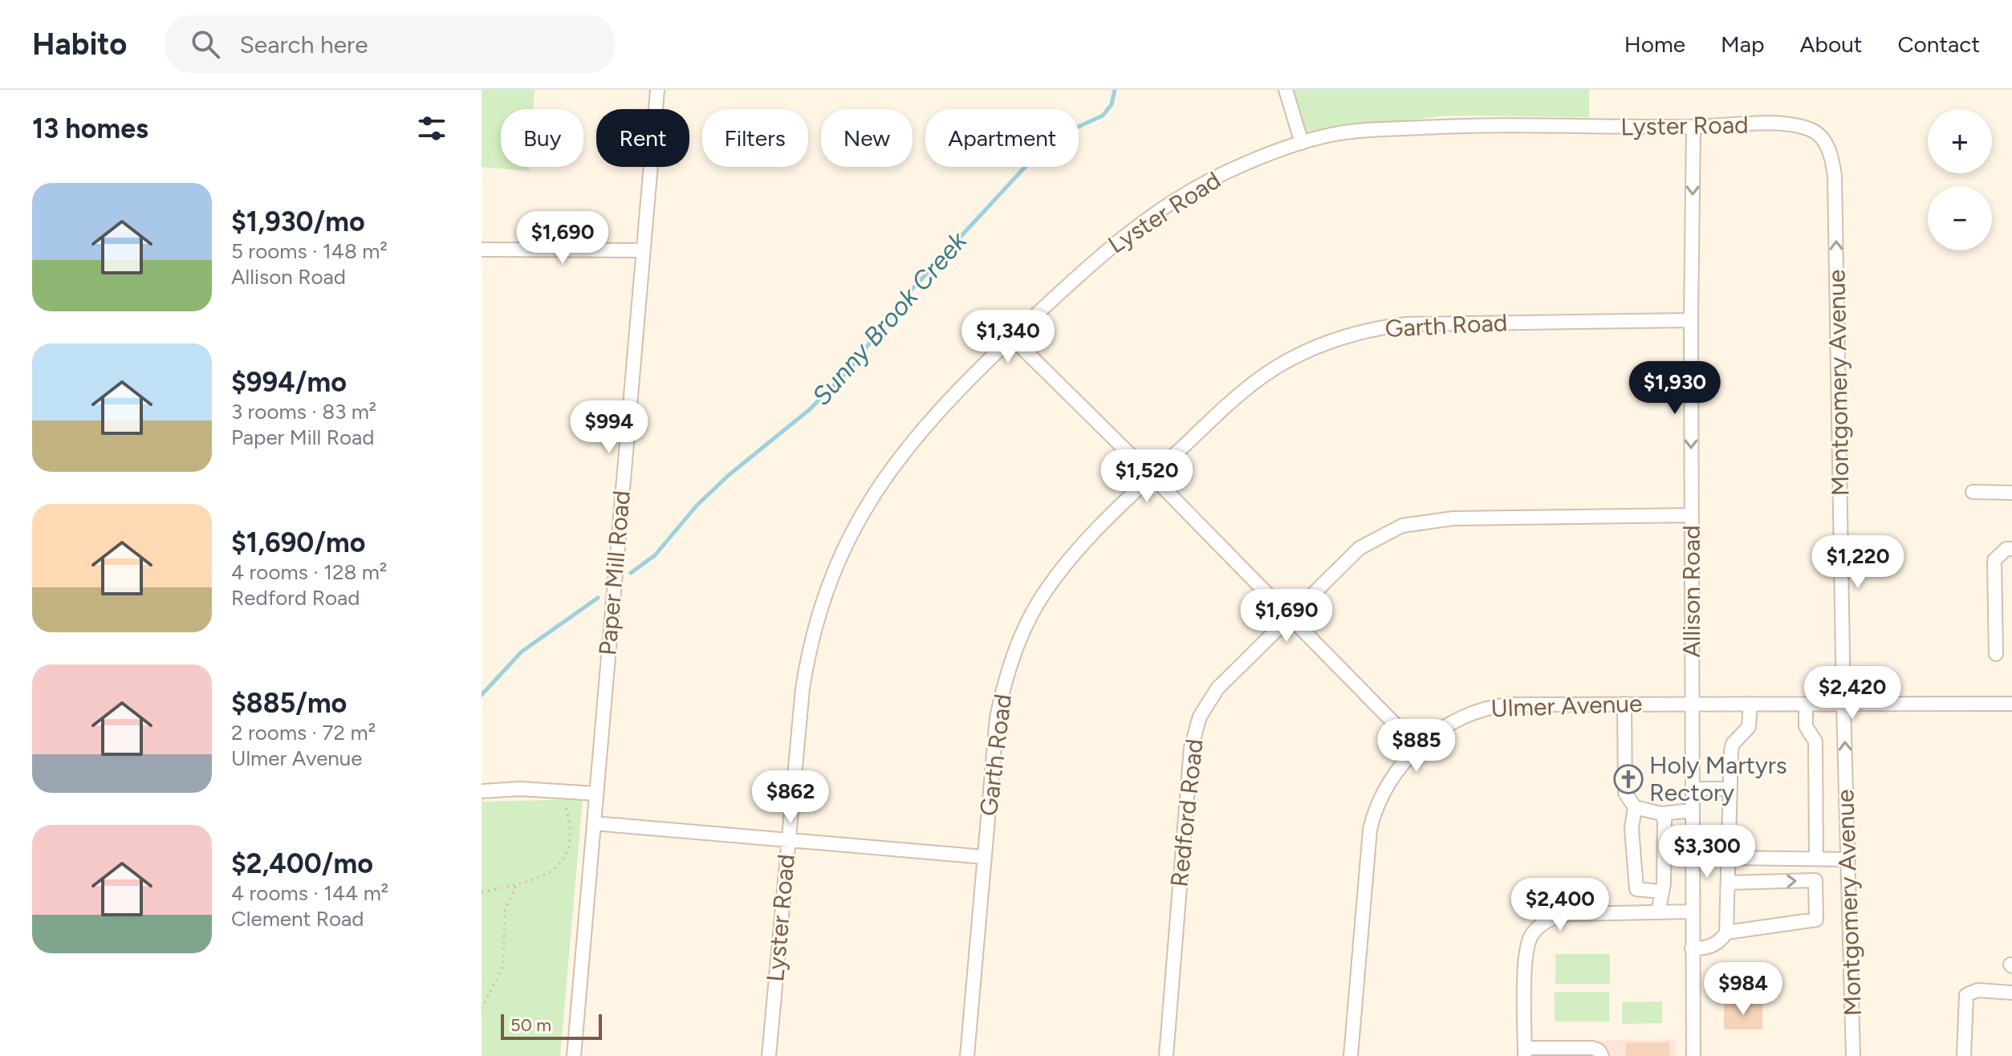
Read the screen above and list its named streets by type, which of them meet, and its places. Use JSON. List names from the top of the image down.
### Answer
{
  "streets": {
    "street": [
      "Lyster Road",
      "Garth Road",
      "Montgomery Avenue",
      "Paper Mill Road",
      "Allison Road",
      "Ulmer Avenue",
      "Redford Road"
    ]
  },
  "crossings": [
    ["Lyster Road", "Montgomery Avenue"],
    ["Lyster Road", "Allison Road"],
    ["Garth Road", "Allison Road"],
    ["Montgomery Avenue", "Ulmer Avenue"],
    ["Allison Road", "Ulmer Avenue"],
    ["Allison Road", "Redford Road"]
  ],
  "one_way": ["Allison Road"],
  "water": ["Sunny Brook Creek"],
  "places": {
    "church": ["Holy Martyrs Rectory"]
  },
  "scale_bar": "50 m",
  "page": {
    "header": "Habito",
    "search": "Search here",
    "nav": [
      "Home",
      "Map",
      "About",
      "Contact"
    ],
    "heading": "13 homes",
    "map_buttons": ["+", "−"],
    "chip": [
      "Buy",
      "Rent",
      "Filters",
      "New",
      "Apartment"
    ],
    "list": [
      {
        "name": "$1,930/mo",
        "note": "5 rooms · 148 m² · Allison Road"
      },
      {
        "name": "$994/mo",
        "note": "3 rooms · 83 m² · Paper Mill Road"
      },
      {
        "name": "$1,690/mo",
        "note": "4 rooms · 128 m² · Redford Road"
      },
      {
        "name": "$885/mo",
        "note": "2 rooms · 72 m² · Ulmer Avenue"
      },
      {
        "name": "$2,400/mo",
        "note": "4 rooms · 144 m² · Clement Road"
      }
    ],
    "price": [
      "$1,690",
      "$1,340",
      "$1,930",
      "$994",
      "$1,520",
      "$1,220",
      "$1,690",
      "$2,420",
      "$885",
      "$862",
      "$3,300",
      "$2,400",
      "$984"
    ],
    "scale": "50 m"
  }
}
